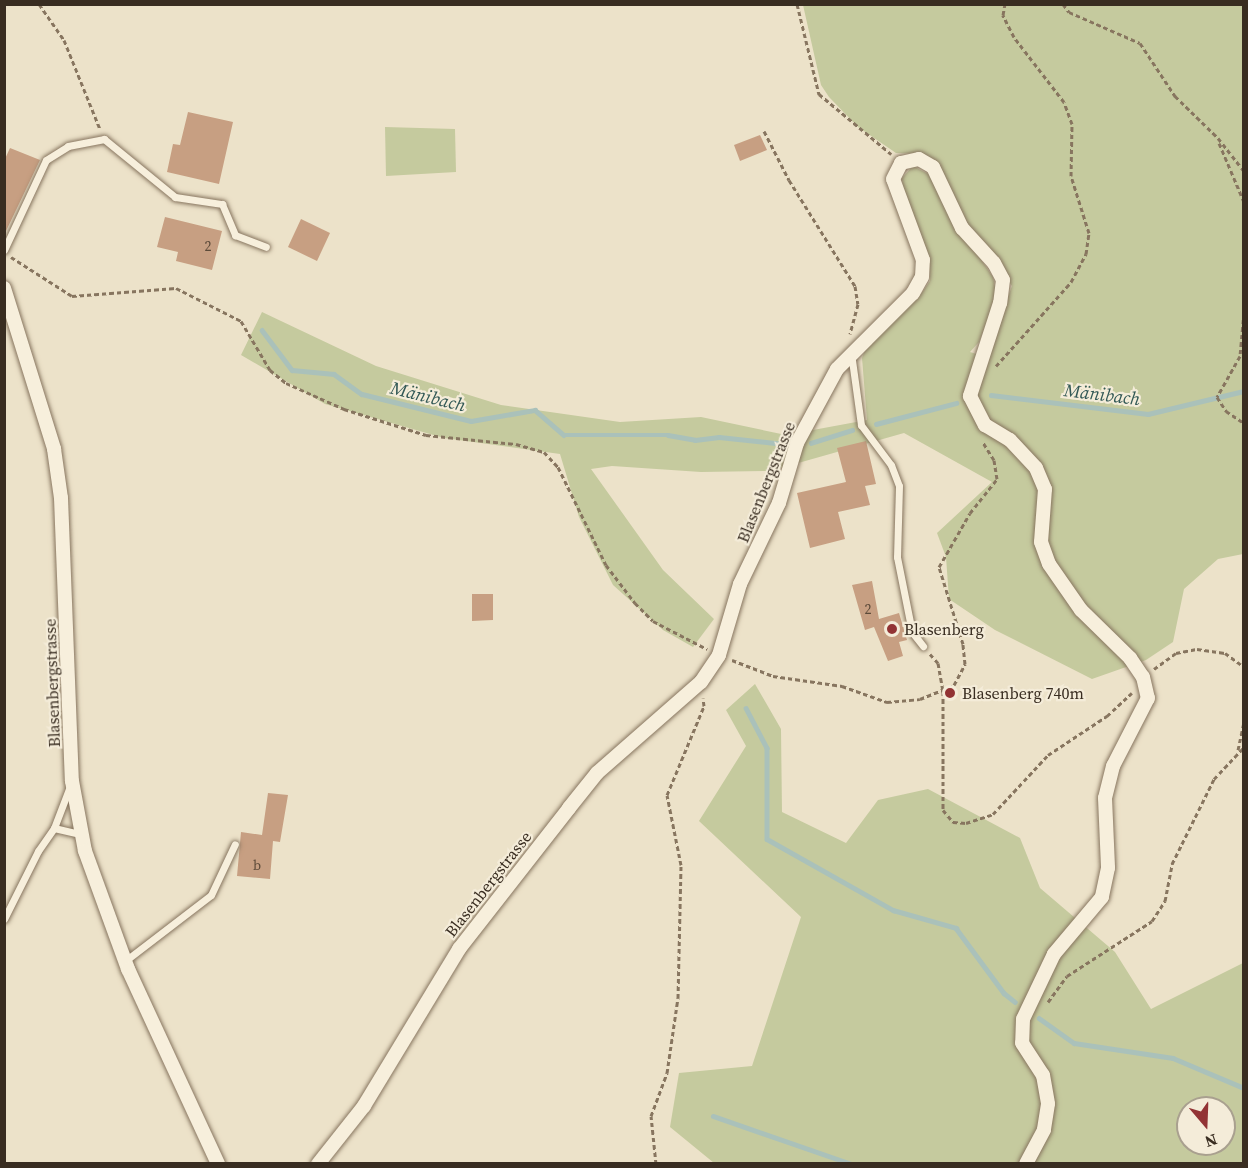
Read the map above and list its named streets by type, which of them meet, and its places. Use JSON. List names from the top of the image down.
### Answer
{
  "streets": {
    "street": ["Blasenbergstrasse"]
  },
  "water": ["Mänibach"],
  "places": ["Blasenberg", "Blasenberg 740m"],
  "house_numbers": ["2", "2", "b"],
  "north": "bottom"
}
